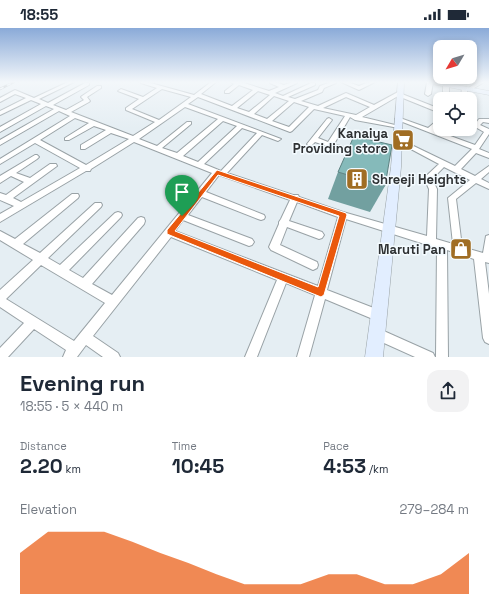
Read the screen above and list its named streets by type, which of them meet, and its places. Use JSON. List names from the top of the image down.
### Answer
{
  "places": {
    "supermarket": ["Kanaiya Providing store"],
    "building": ["Shreeji Heights"],
    "shop": ["Maruti Pan"]
  },
  "north": "bottom left",
  "page": {
    "status": "18:55",
    "heading": ["Evening run", "18:55 · 5 × 440 m"],
    "stats": [
      ["Distance", "2.20 km"],
      ["Time", "10:45"],
      ["Pace", "4:53 /km"]
    ],
    "chart": ["Elevation", "279–284 m"]
  }
}
